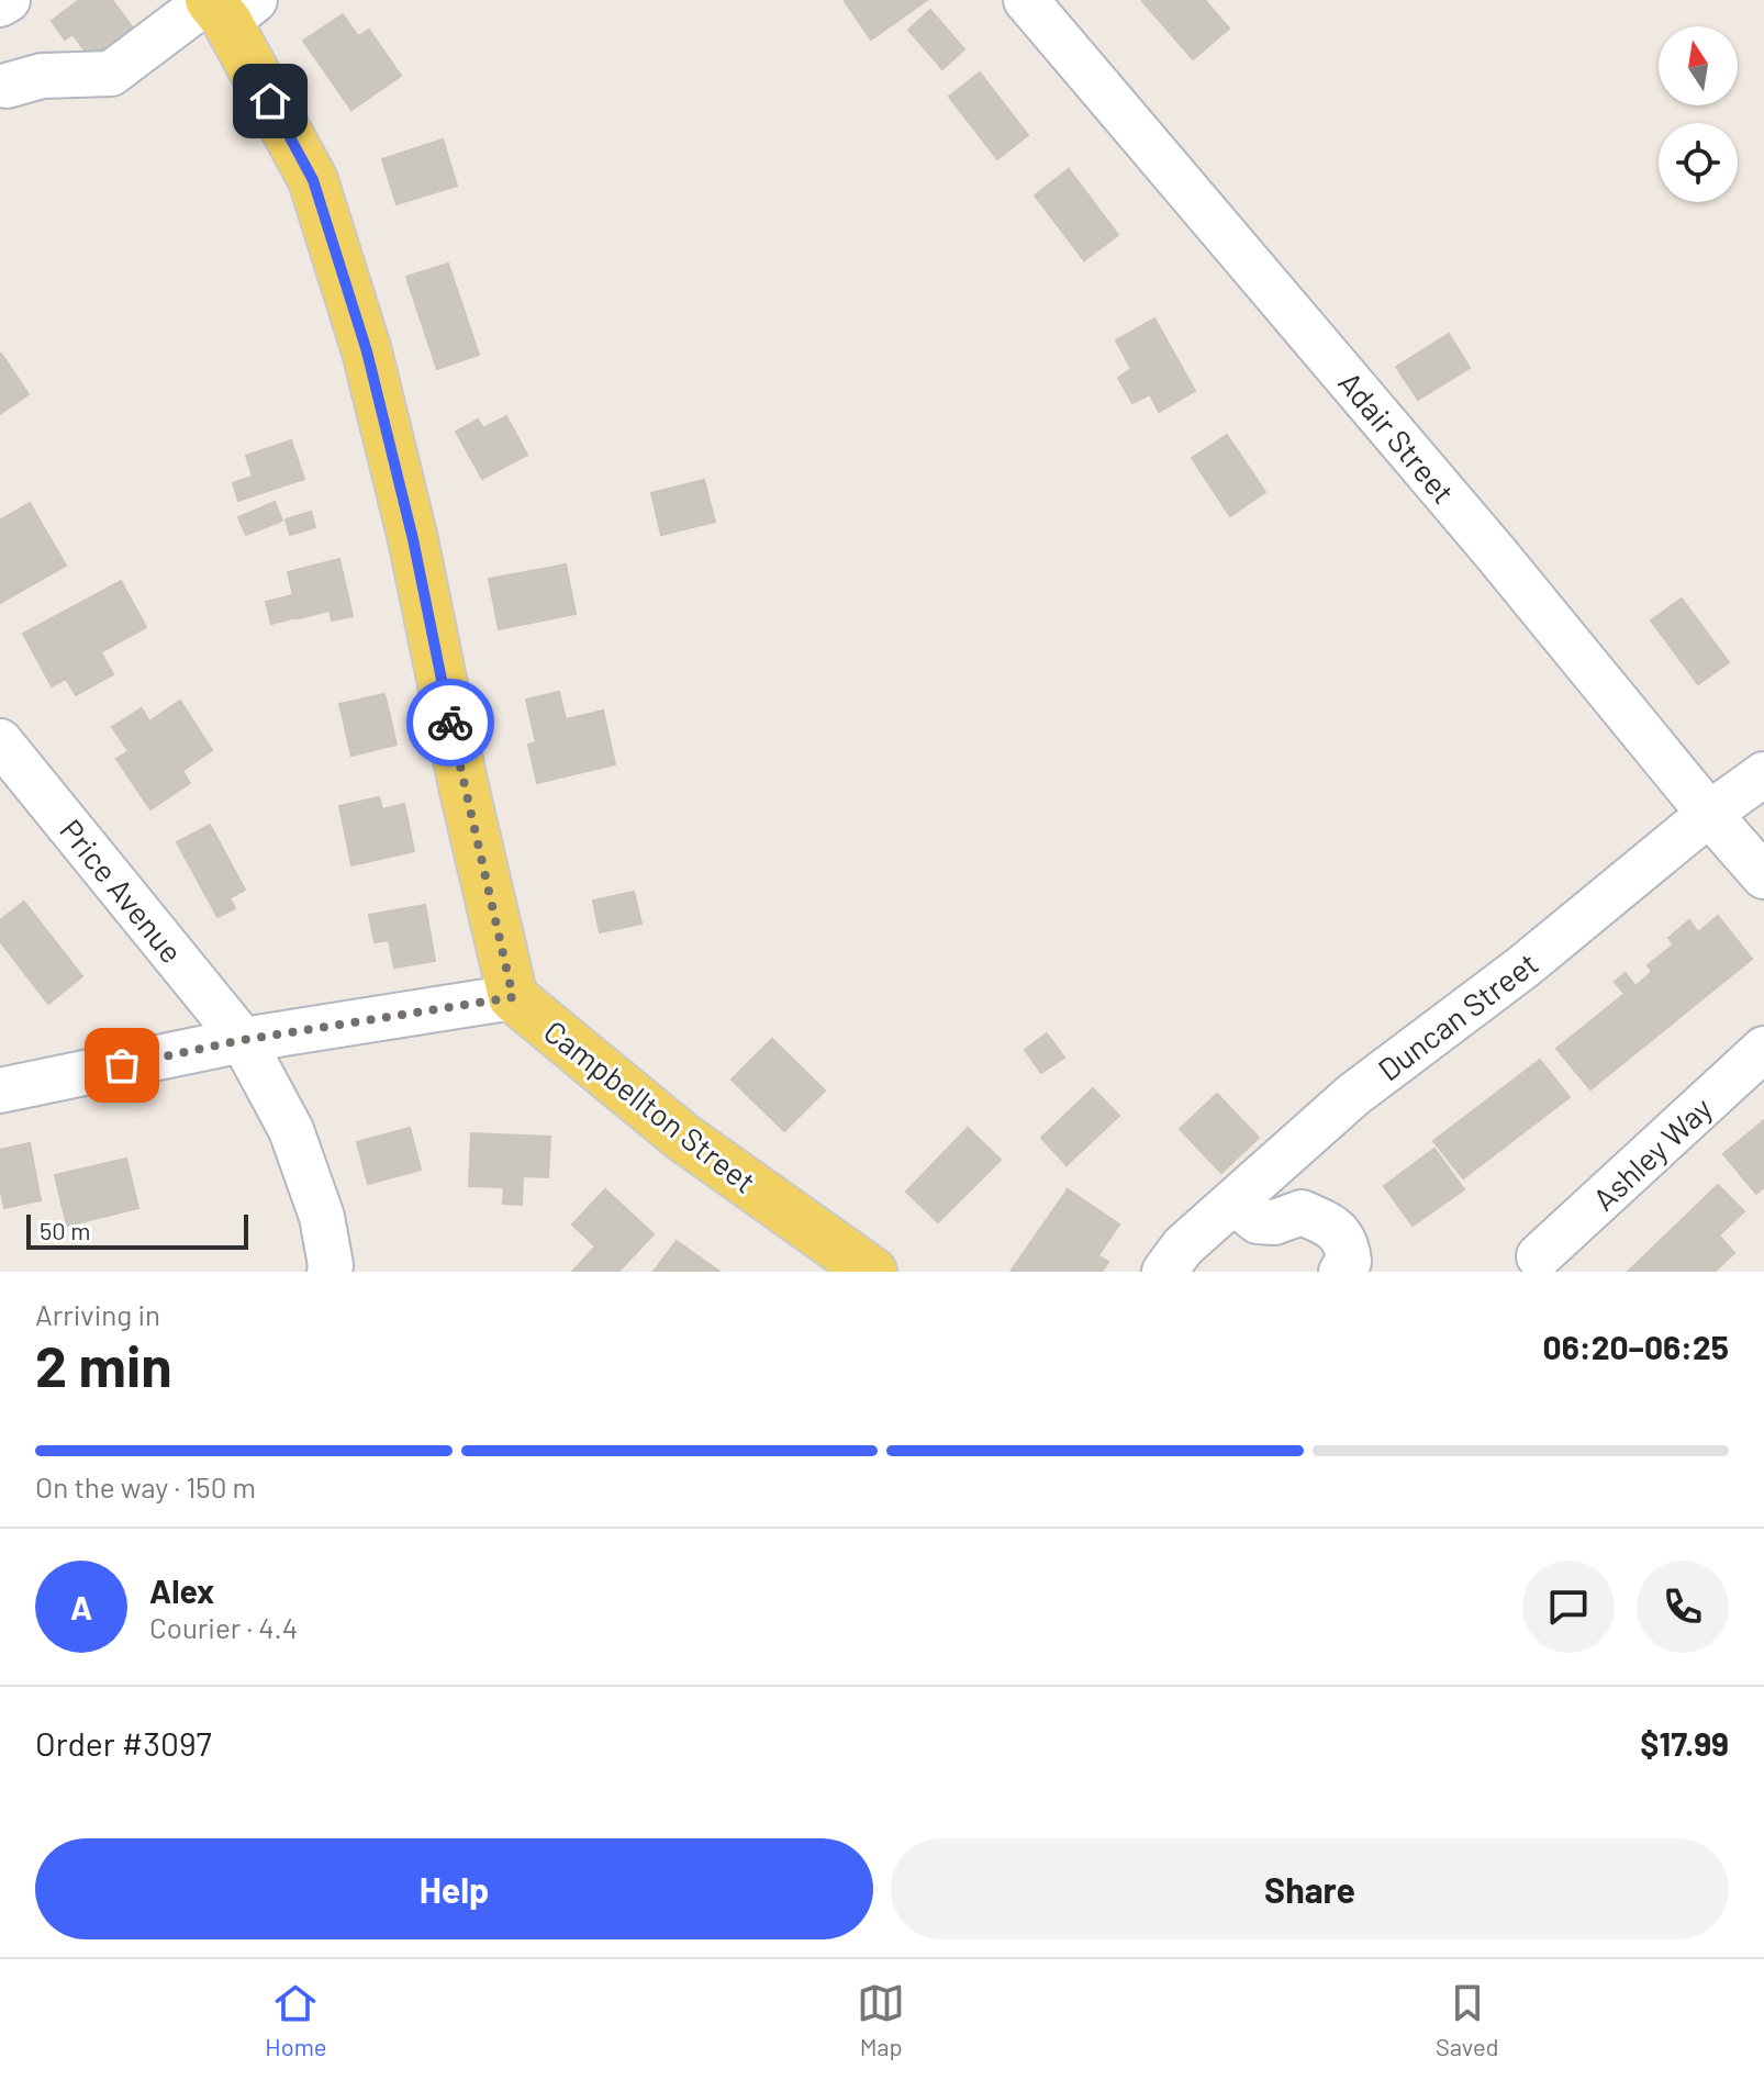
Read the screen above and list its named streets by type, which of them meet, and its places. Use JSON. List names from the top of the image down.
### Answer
{
  "streets": {
    "main road": ["Campbellton Street"],
    "street": [
      "Adair Street",
      "Price Avenue",
      "Duncan Street",
      "Ashley Way"
    ]
  },
  "crossings": [
    ["Adair Street", "Duncan Street"]
  ],
  "scale_bar": "50 m",
  "north": "top",
  "page": {
    "scale": "50 m",
    "heading": ["2 min", "Arriving in", "06:20–06:25"],
    "panel": [
      "Alex",
      "Courier · 4.4",
      "Order #3097",
      "$17.99"
    ],
    "bar": "On the way · 150 m",
    "round": "A",
    "buttons": ["Help", "Share"],
    "tabs": ["Home", "Map", "Saved"]
  }
}
